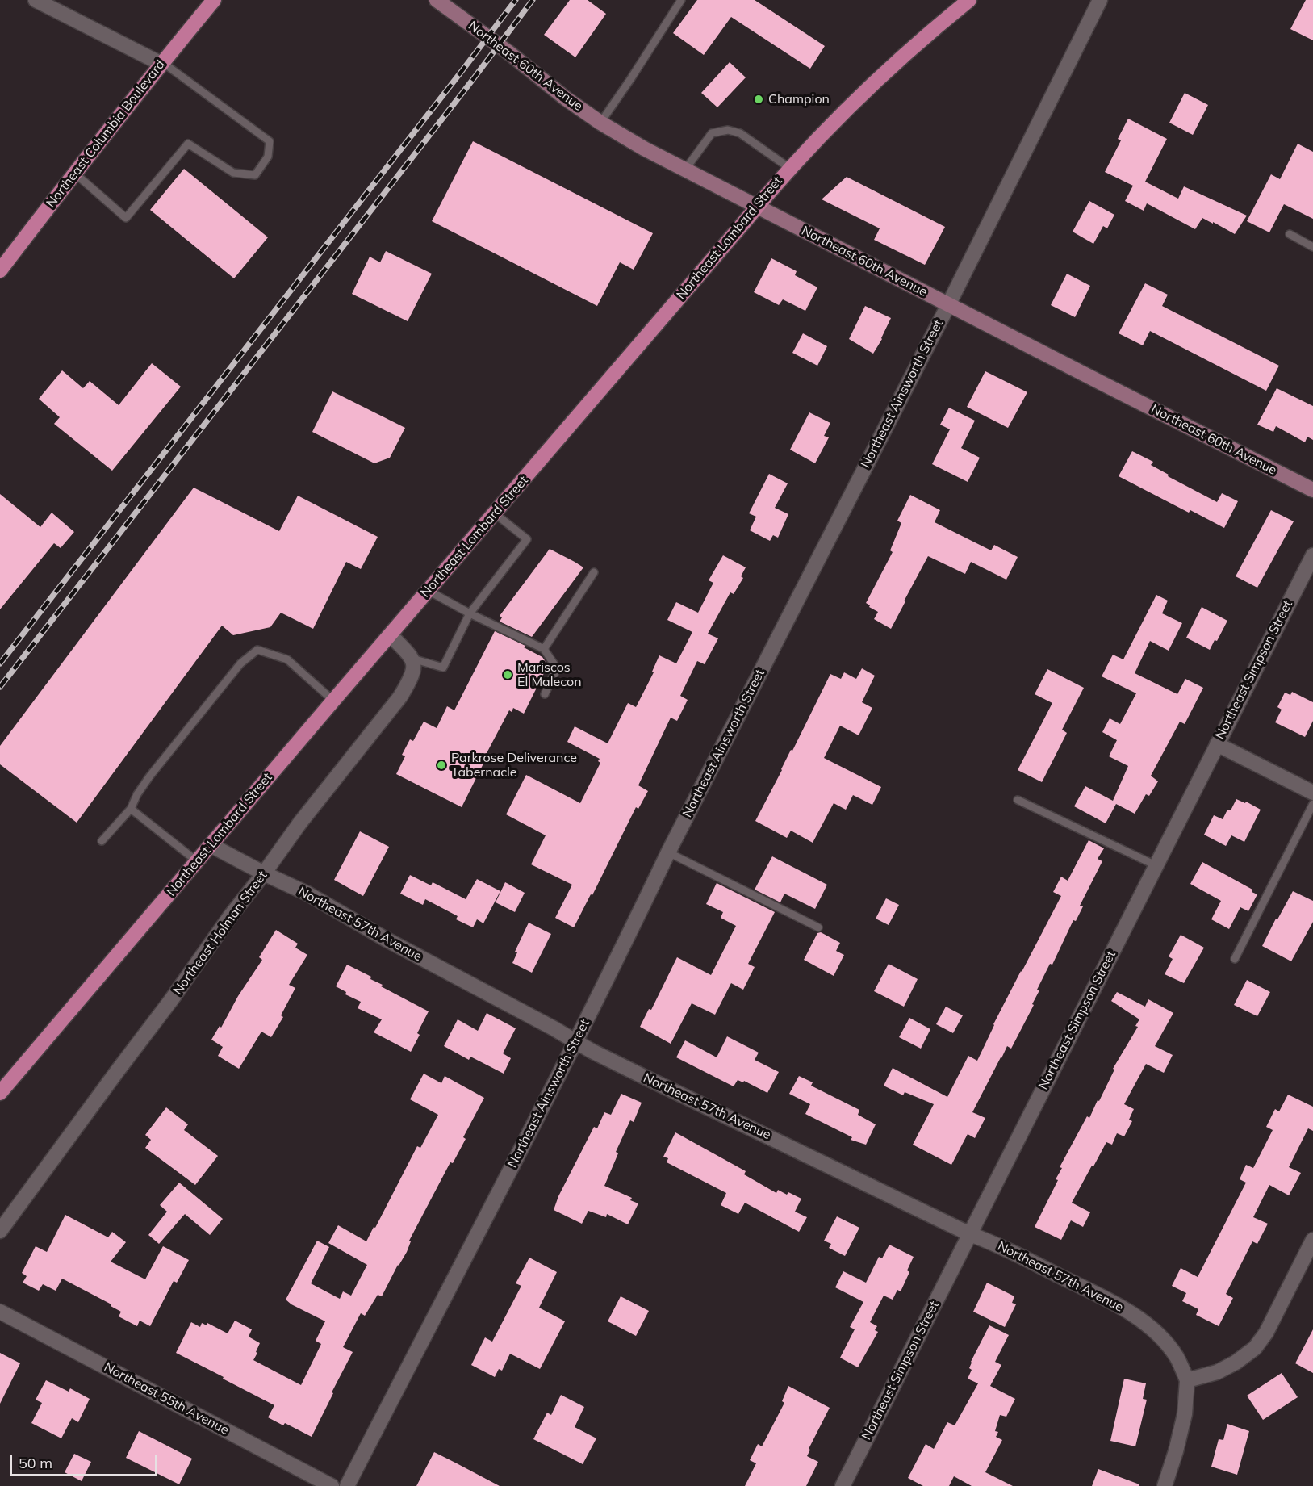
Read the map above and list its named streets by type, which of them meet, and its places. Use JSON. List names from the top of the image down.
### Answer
{
  "streets": {
    "main road": ["Northeast Columbia Boulevard", "Northeast Lombard Street"],
    "street": [
      "Northeast 60th Avenue",
      "Northeast Ainsworth Street",
      "Northeast Simpson Street",
      "Northeast 57th Avenue",
      "Northeast Holman Street",
      "Northeast 55th Avenue"
    ]
  },
  "crossings": [
    ["Northeast 60th Avenue", "Northeast Lombard Street"],
    ["Northeast 60th Avenue", "Northeast Ainsworth Street"],
    ["Northeast Lombard Street", "Northeast 57th Avenue"],
    ["Northeast Ainsworth Street", "Northeast 57th Avenue"],
    ["Northeast Simpson Street", "Northeast 57th Avenue"],
    ["Northeast 57th Avenue", "Northeast Holman Street"]
  ],
  "places": ["Champion", "Mariscos El Malecon", "Parkrose Deliverance Tabernacle"],
  "scale_bar": "50 m"
}
